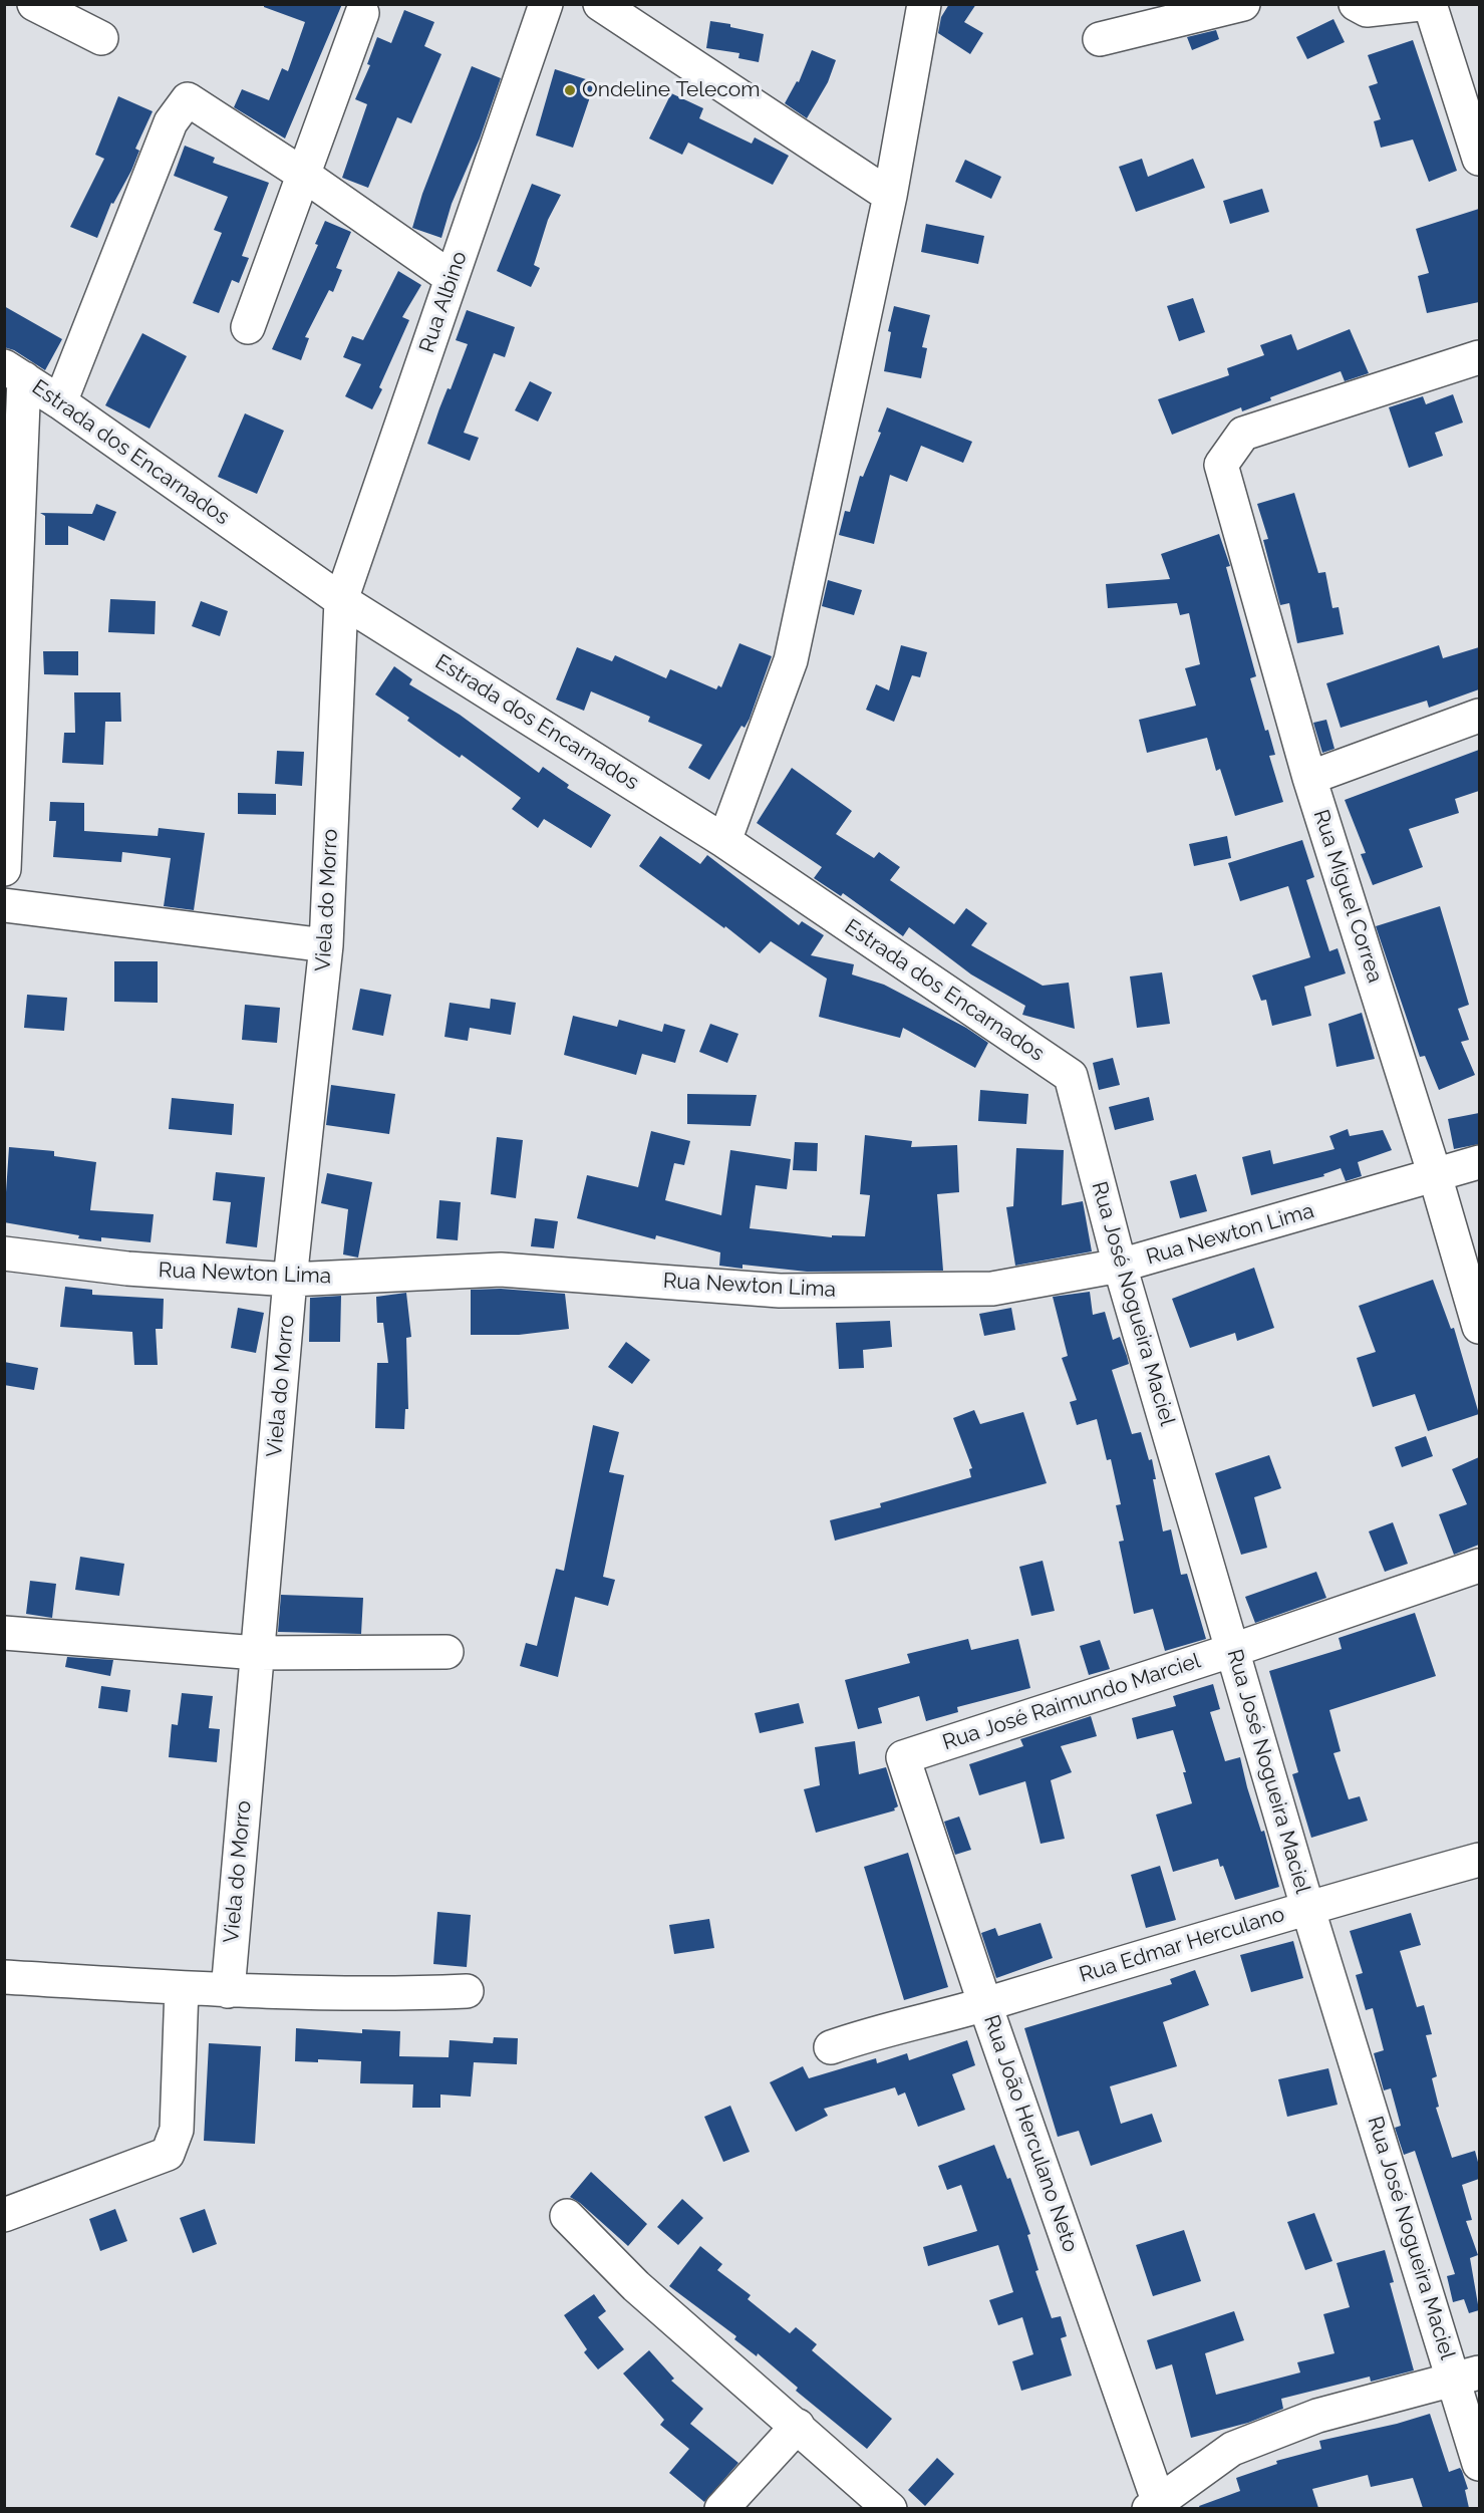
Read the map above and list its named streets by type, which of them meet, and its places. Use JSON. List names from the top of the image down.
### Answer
{
  "streets": {
    "street": [
      "Rua Albino",
      "Estrada dos Encarnados",
      "Rua Miguel Correa",
      "Viela do Morro",
      "Rua Newton Lima",
      "Rua José Nogueira Maciel",
      "Rua José Raimundo Marciel",
      "Rua Edmar Herculano",
      "Rua João Herculano Neto"
    ]
  },
  "crossings": [
    ["Rua Albino", "Estrada dos Encarnados"],
    ["Rua Albino", "Viela do Morro"],
    ["Estrada dos Encarnados", "Viela do Morro"],
    ["Estrada dos Encarnados", "Rua José Nogueira Maciel"],
    ["Rua Miguel Correa", "Rua Newton Lima"],
    ["Viela do Morro", "Rua Newton Lima"],
    ["Rua Newton Lima", "Rua José Nogueira Maciel"],
    ["Rua José Nogueira Maciel", "Rua José Raimundo Marciel"],
    ["Rua José Nogueira Maciel", "Rua Edmar Herculano"],
    ["Rua José Raimundo Marciel", "Rua João Herculano Neto"],
    ["Rua Edmar Herculano", "Rua João Herculano Neto"]
  ],
  "places": ["Ondeline Telecom"]
}
